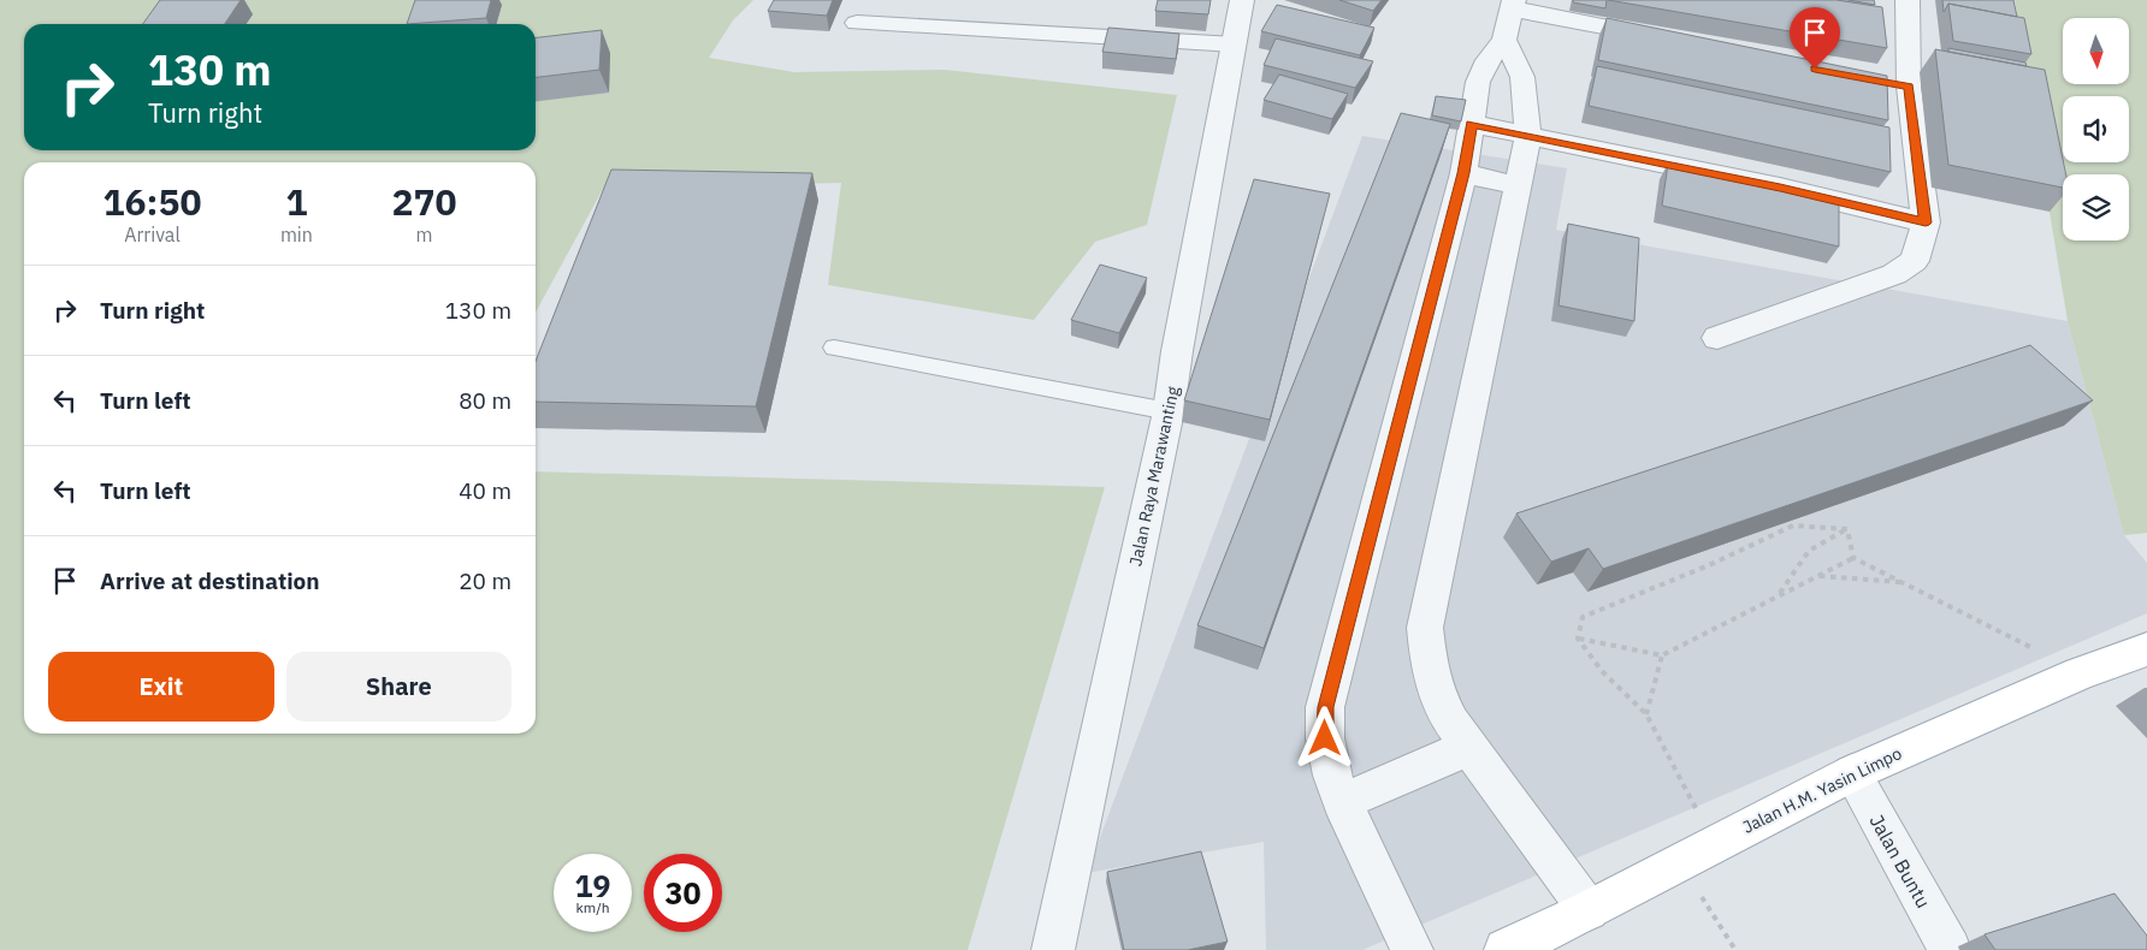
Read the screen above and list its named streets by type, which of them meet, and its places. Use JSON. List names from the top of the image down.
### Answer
{
  "streets": {
    "main road": ["Jalan H.M. Yasin Limpo"],
    "street": ["Jalan Raya Marawanting", "Jalan Buntu"]
  },
  "crossings": [
    ["Jalan H.M. Yasin Limpo", "Jalan Buntu"]
  ],
  "north": "bottom",
  "page": {
    "turn": ["130 m", "Turn right"],
    "eta": [
      "16:50",
      "Arrival",
      "1",
      "min",
      "270",
      "m"
    ],
    "list": [
      {
        "name": "Turn right",
        "value": "130 m"
      },
      {
        "name": "Turn left",
        "value": "80 m"
      },
      {
        "name": "Turn left",
        "value": "40 m"
      },
      {
        "name": "Arrive at destination",
        "value": "20 m"
      }
    ],
    "buttons": ["Exit", "Share"],
    "speed": "19 km/h",
    "limit": "30"
  }
}
